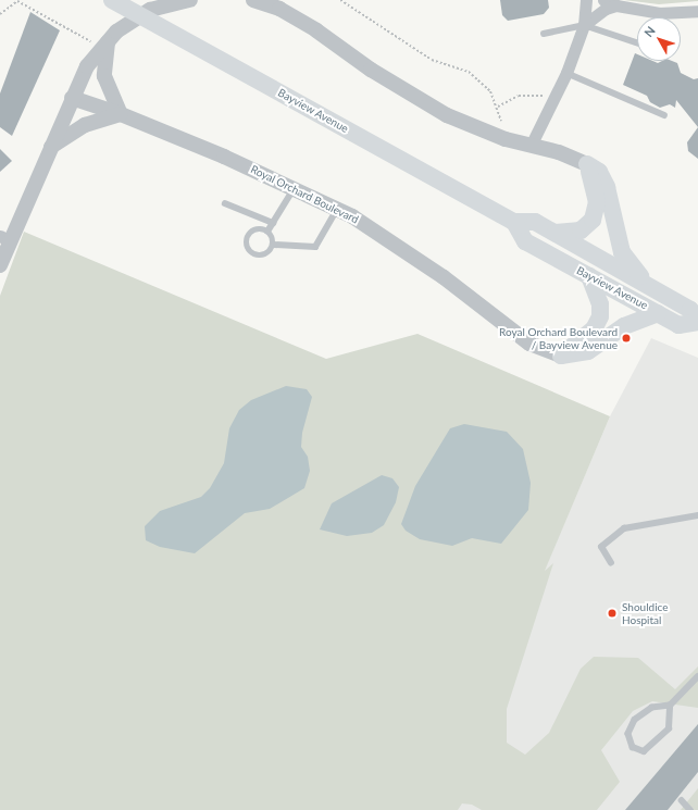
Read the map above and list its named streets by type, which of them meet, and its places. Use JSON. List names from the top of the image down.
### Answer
{
  "streets": {
    "main road": ["Bayview Avenue"],
    "street": ["Royal Orchard Boulevard"]
  },
  "places": ["Royal Orchard Boulevard / Bayview Avenue", "Shouldice Hospital"],
  "north": "top left"
}
